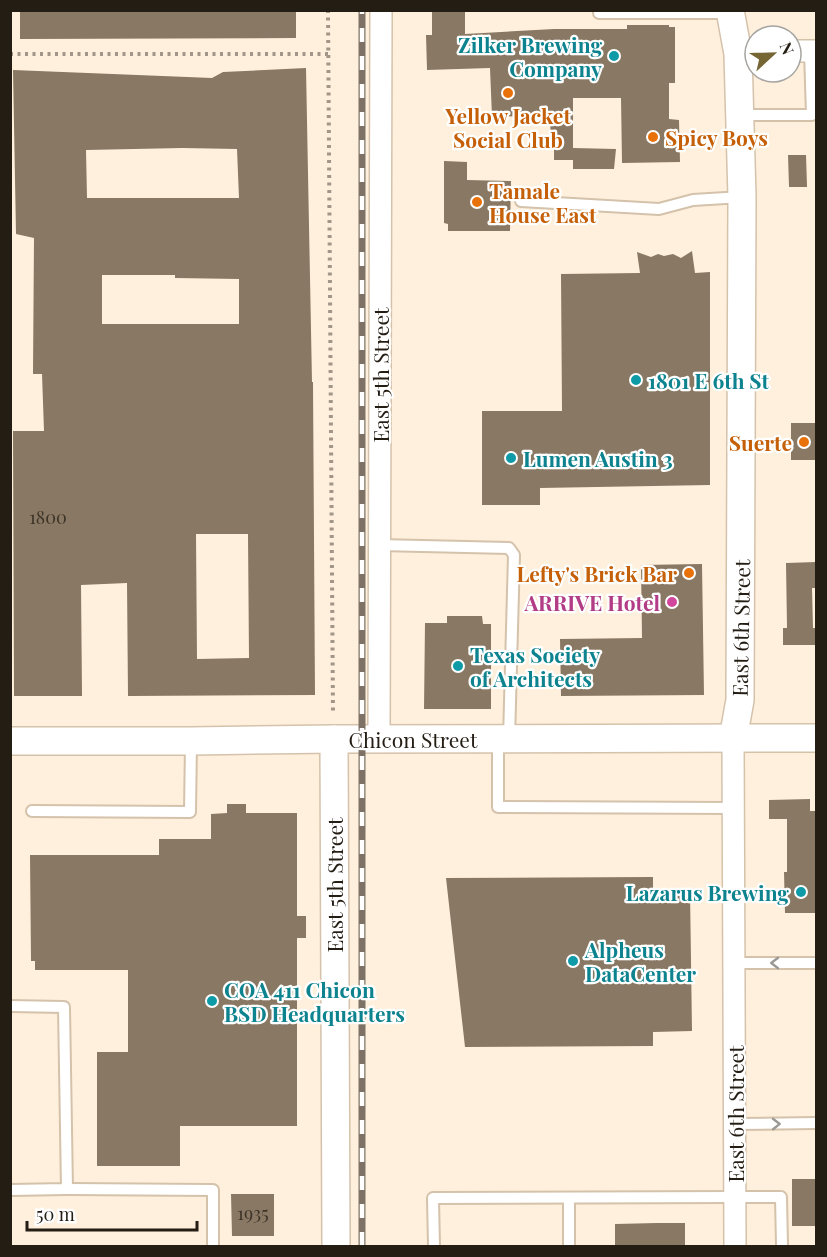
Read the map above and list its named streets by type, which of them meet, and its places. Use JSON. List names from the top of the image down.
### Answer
{
  "streets": {
    "street": ["East 5th Street", "East 6th Street", "Chicon Street"]
  },
  "crossings": [
    ["East 5th Street", "Chicon Street"],
    ["East 6th Street", "Chicon Street"]
  ],
  "places": [
    "Zilker Brewing Company",
    "Yellow Jacket Social Club",
    "Spicy Boys",
    "Tamale House East",
    "1801 E 6th St",
    "Suerte",
    "Lumen Austin 3",
    "Lefty's Brick Bar",
    "ARRIVE Hotel",
    "Texas Society of Architects",
    "Lazarus Brewing",
    "Alpheus DataCenter",
    "COA 411 Chicon BSD Headquarters"
  ],
  "house_numbers": ["1800", "1935"],
  "scale_bar": "50 m",
  "north": "right"
}
